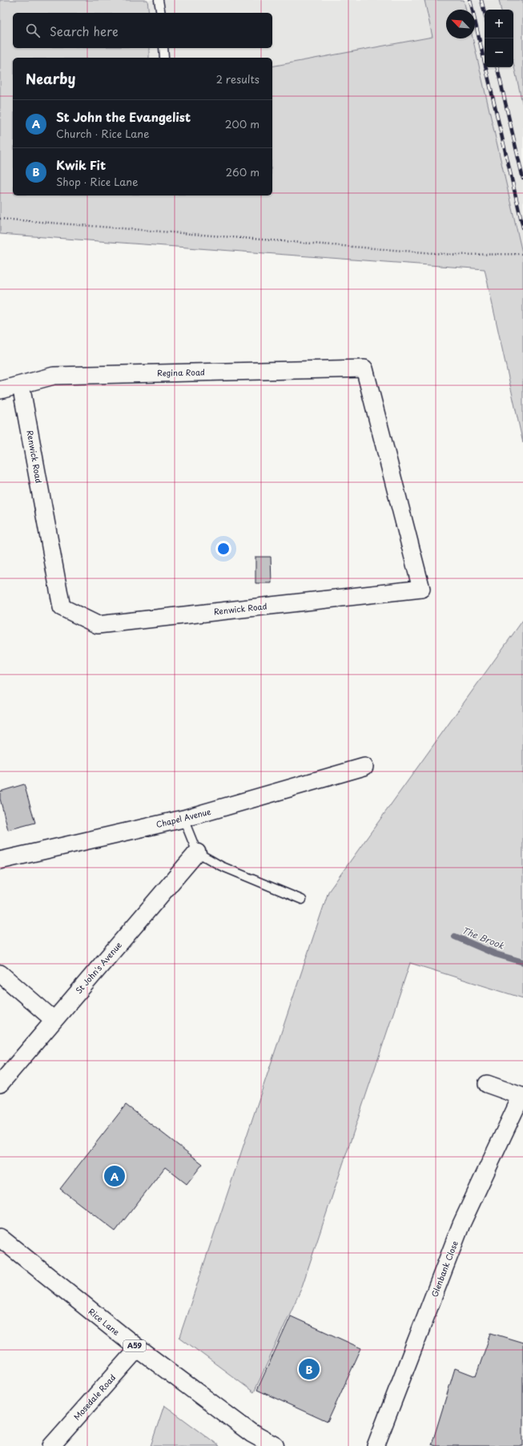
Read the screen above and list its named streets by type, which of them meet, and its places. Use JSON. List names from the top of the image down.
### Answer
{
  "streets": {
    "highway": ["Rice Lane", "A59"],
    "street": [
      "Regina Road",
      "Renwick Road",
      "Chapel Avenue",
      "St John's Avenue",
      "Glenbank Close",
      "Mosedale Road"
    ]
  },
  "crossings": [
    ["Regina Road", "Renwick Road"],
    ["Rice Lane", "Mosedale Road"]
  ],
  "water": ["The Brook"],
  "north": "top left",
  "page": {
    "map_buttons": ["+", "−"],
    "search": "Search here",
    "heading": ["Nearby", "2 results"],
    "list": [
      {
        "mark": "A",
        "name": "St John the Evangelist",
        "note": "Church · Rice Lane",
        "value": "200 m"
      },
      {
        "mark": "B",
        "name": "Kwik Fit",
        "note": "Shop · Rice Lane",
        "value": "260 m"
      }
    ],
    "pins": ["A", "B"]
  }
}
